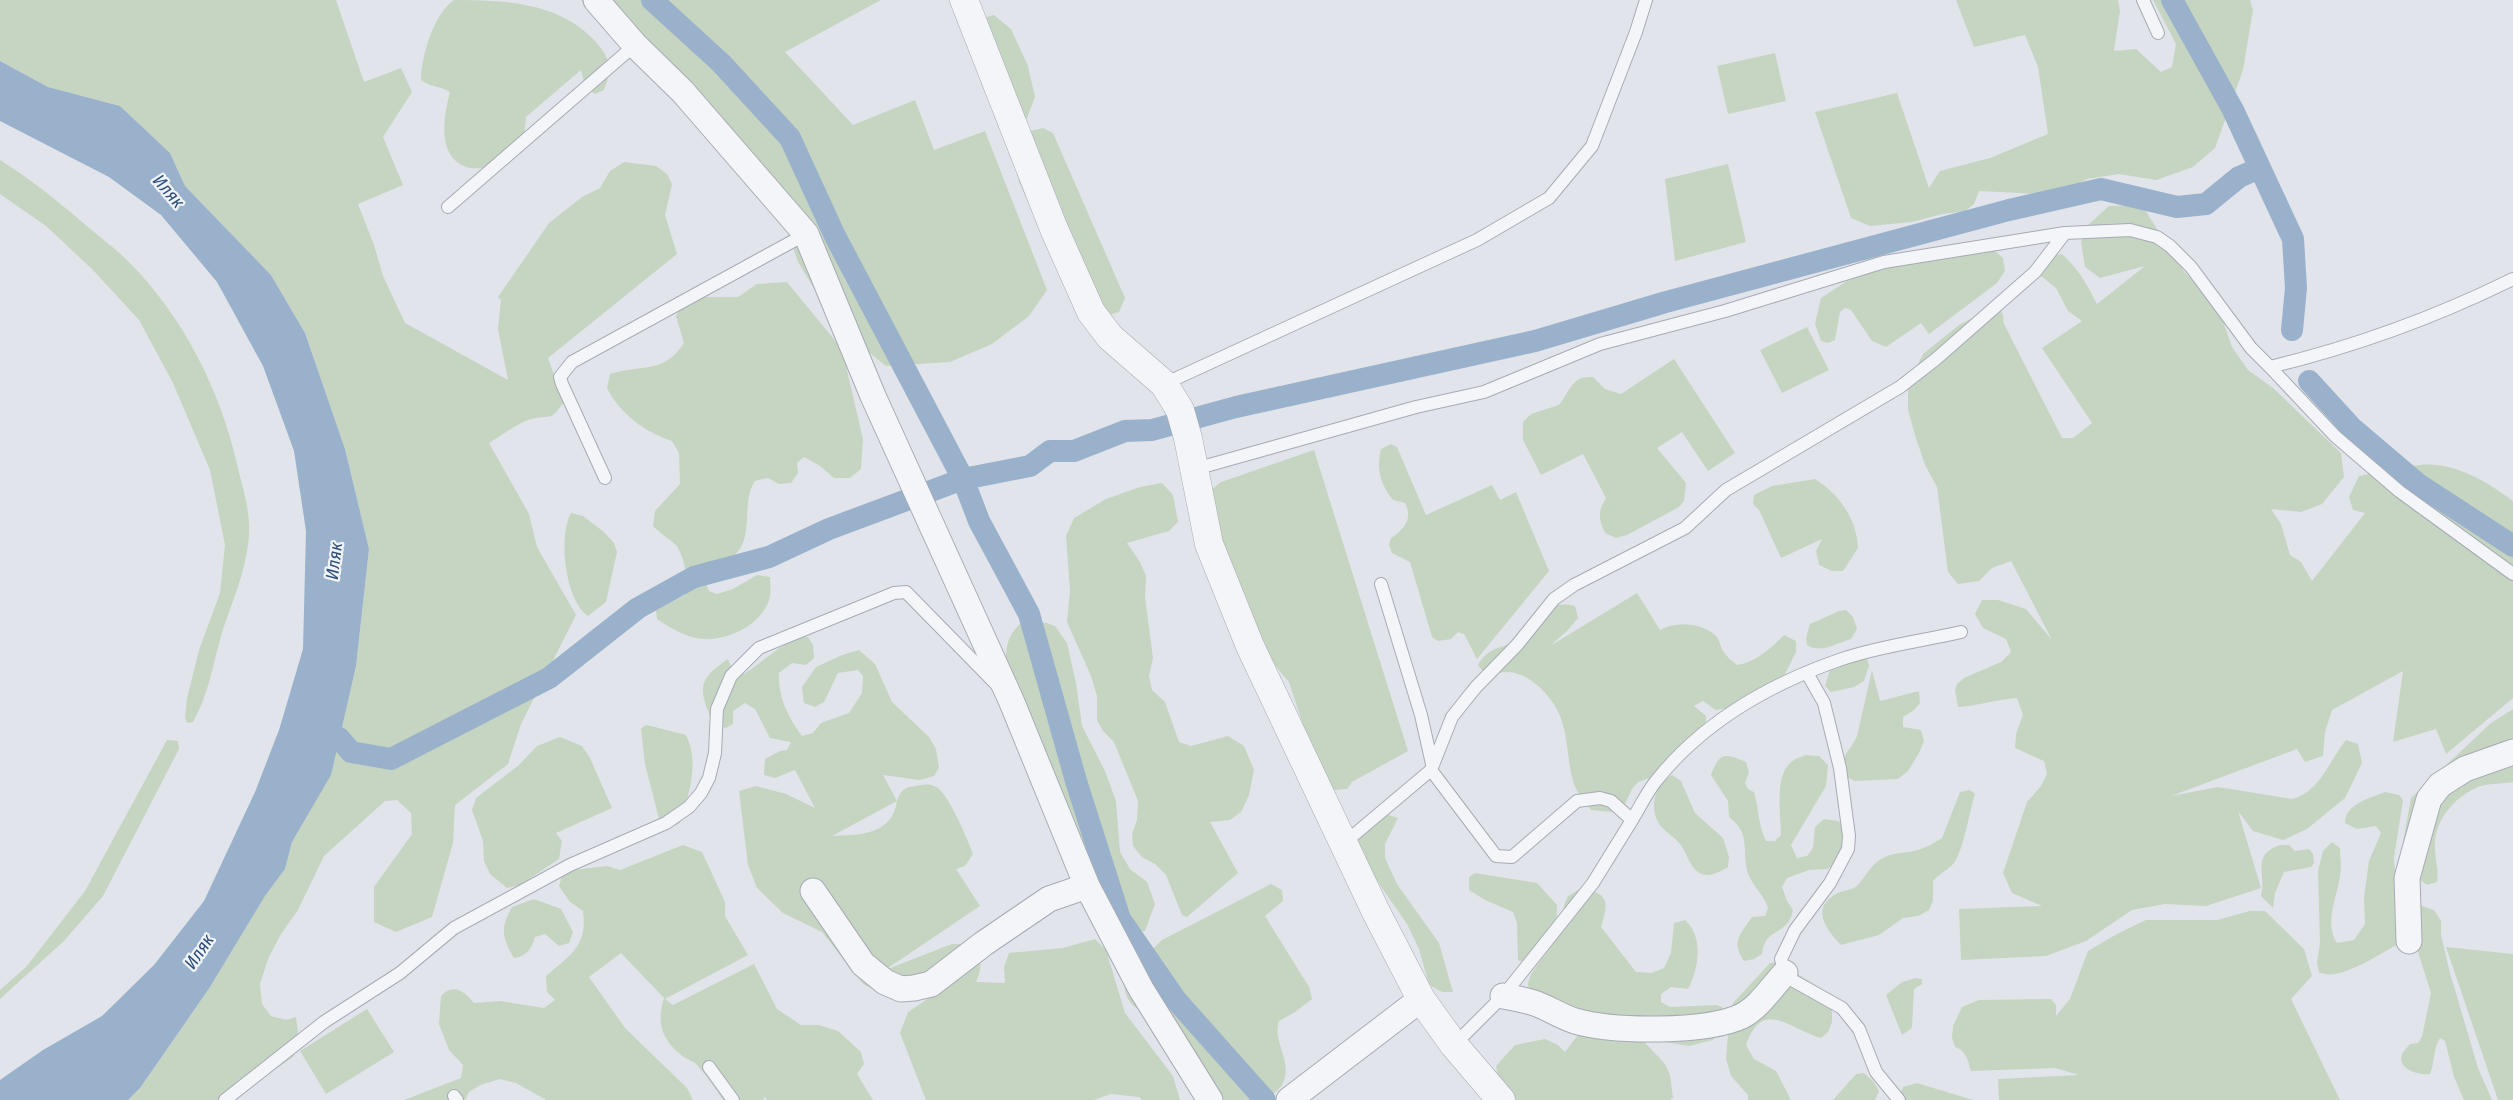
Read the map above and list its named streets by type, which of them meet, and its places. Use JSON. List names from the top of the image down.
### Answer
{
  "water": ["Иляк"]
}
